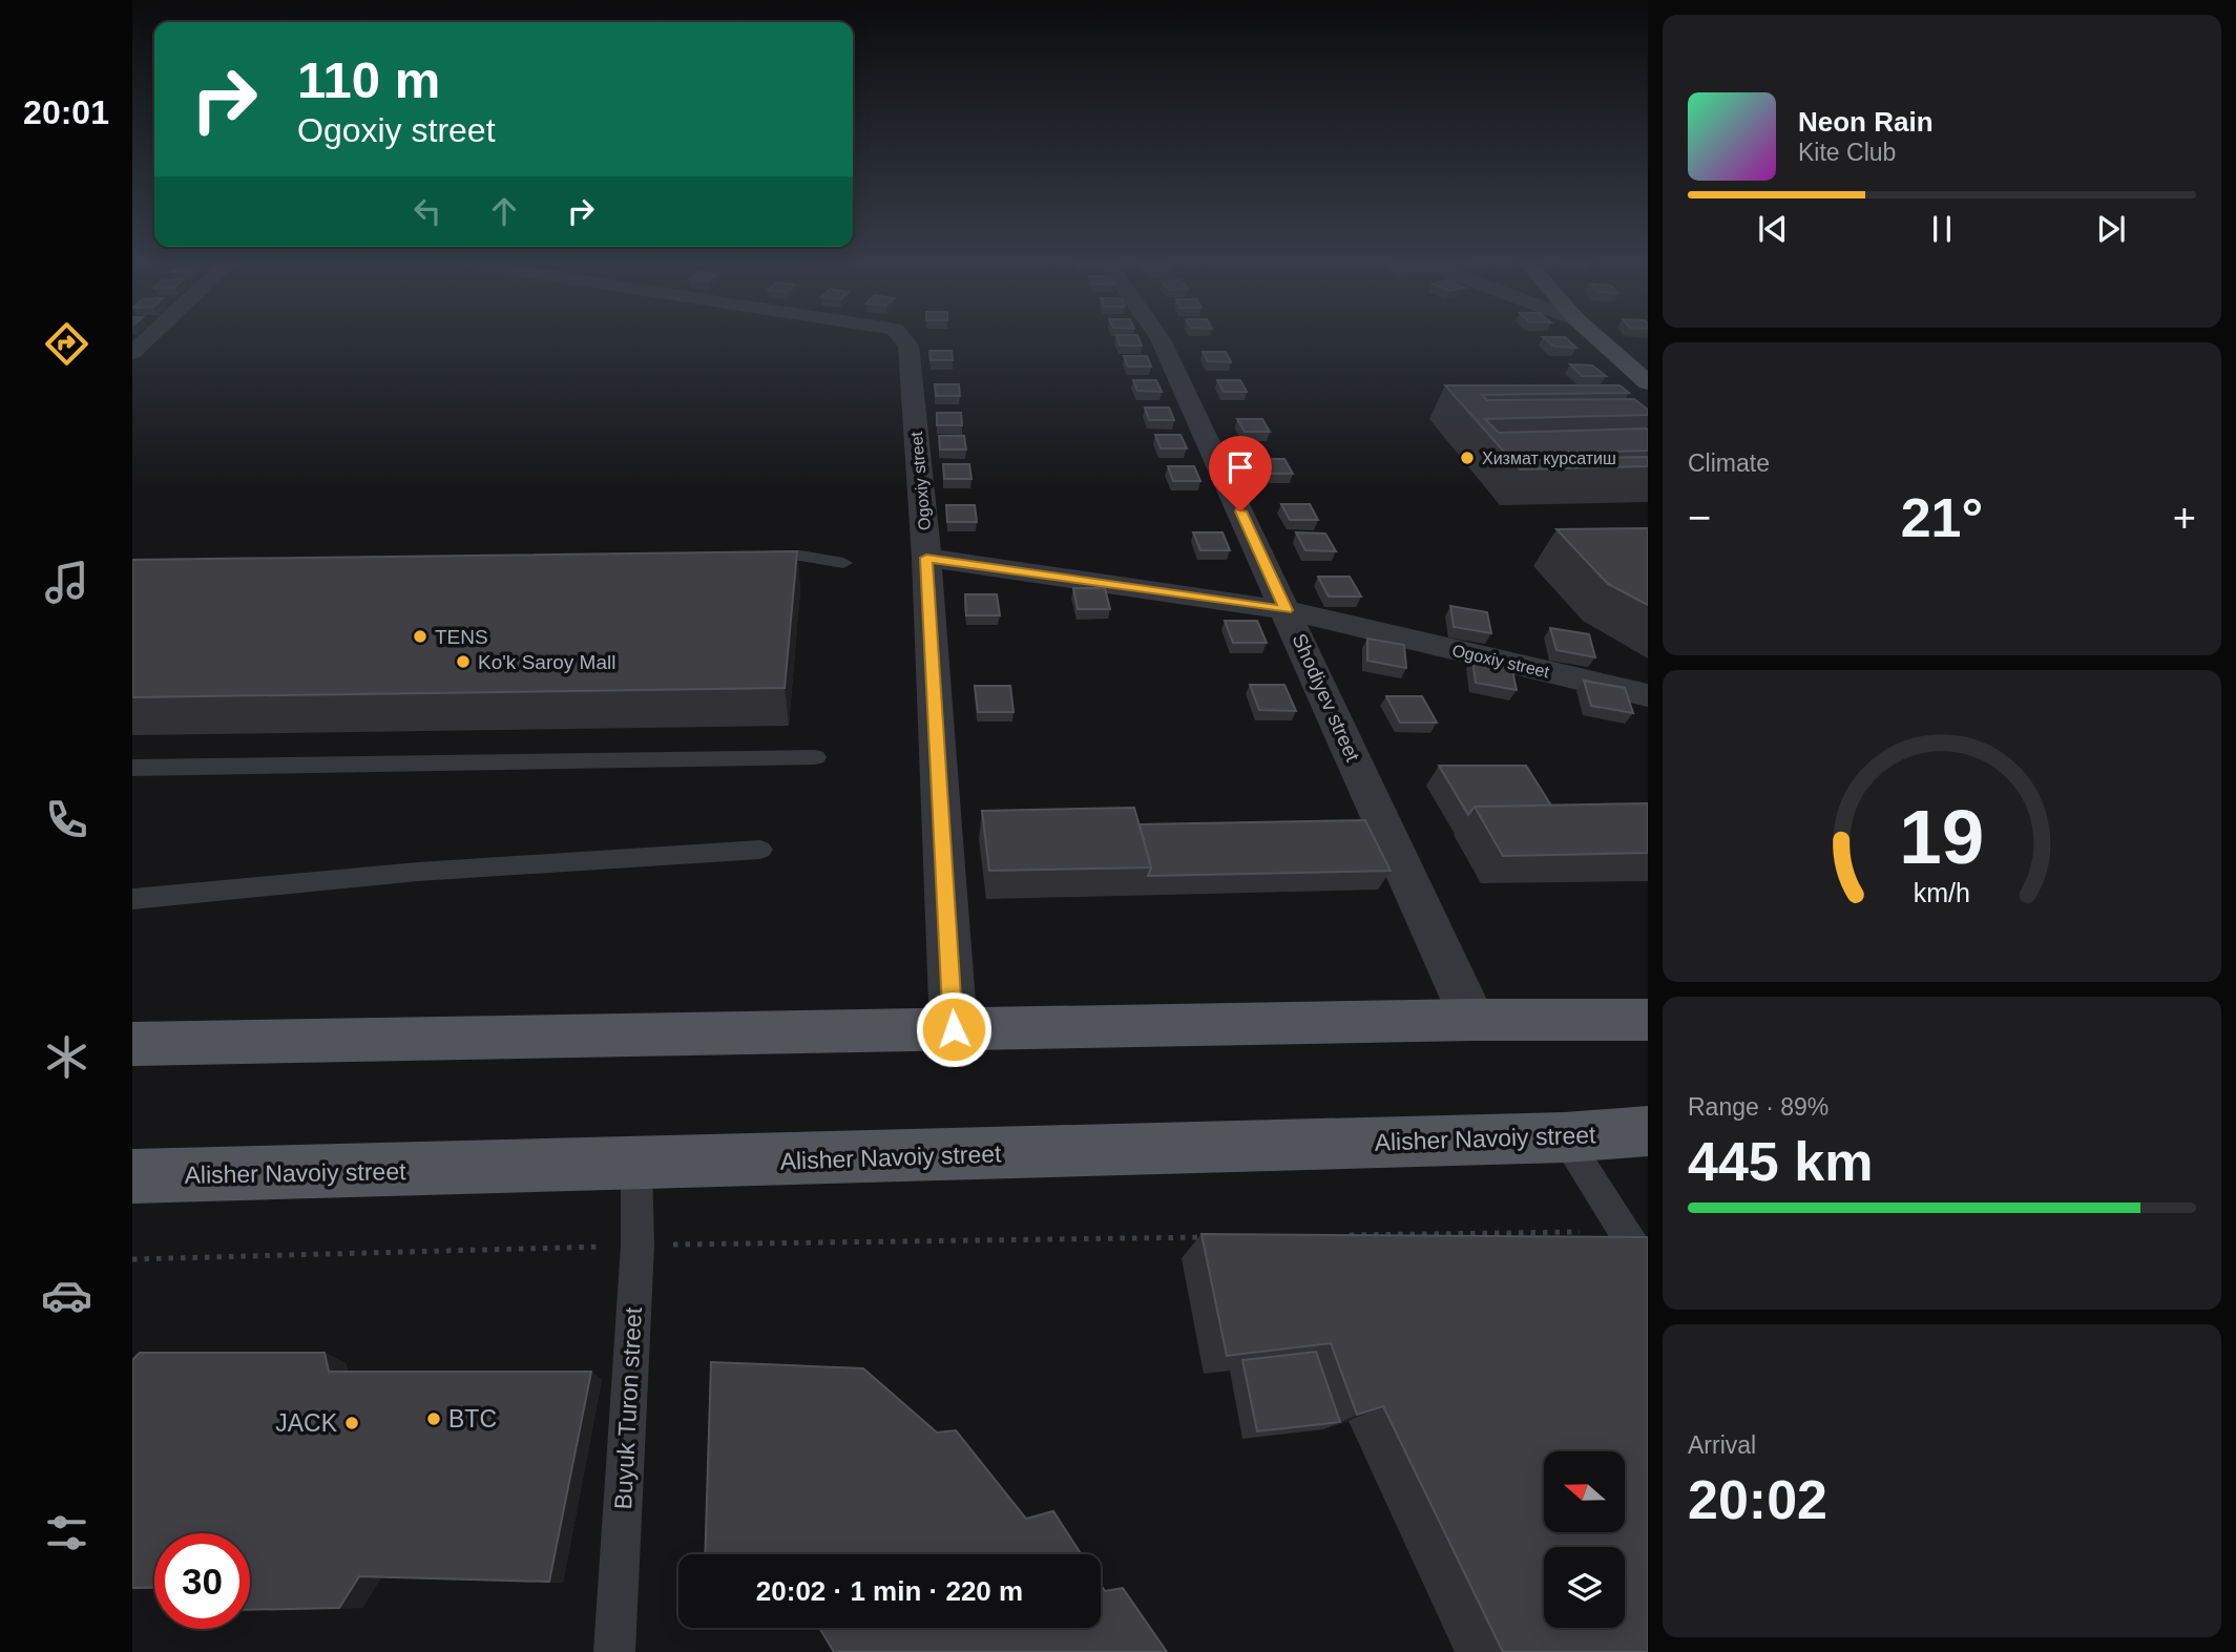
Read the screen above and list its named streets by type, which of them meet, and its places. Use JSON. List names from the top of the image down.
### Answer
{
  "streets": {
    "main road": ["Alisher Navoiy street"],
    "street": ["Ogoxiy street", "Shodiyev street"],
    "lane": ["Buyuk Turon street"]
  },
  "crossings": [
    ["Ogoxiy street", "Shodiyev street"],
    ["Alisher Navoiy street", "Buyuk Turon street"]
  ],
  "places": [
    "Хизмат курсатиш",
    "TENS",
    "Ko'k Saroy Mall",
    "BTC",
    "JACK"
  ],
  "north": "left",
  "page": {
    "tabs": "20:01",
    "turn": ["110 m", "Ogoxiy street"],
    "song": ["Neon Rain", "Kite Club"],
    "tile": [
      "Climate",
      ["Range · 89%", "445 km"],
      ["Arrival", "20:02"]
    ],
    "heat": ["−", "21°", "+"],
    "limit": "30",
    "trip": "20:02 · 1 min · 220 m",
    "gauge": ["19", "km/h"]
  }
}
